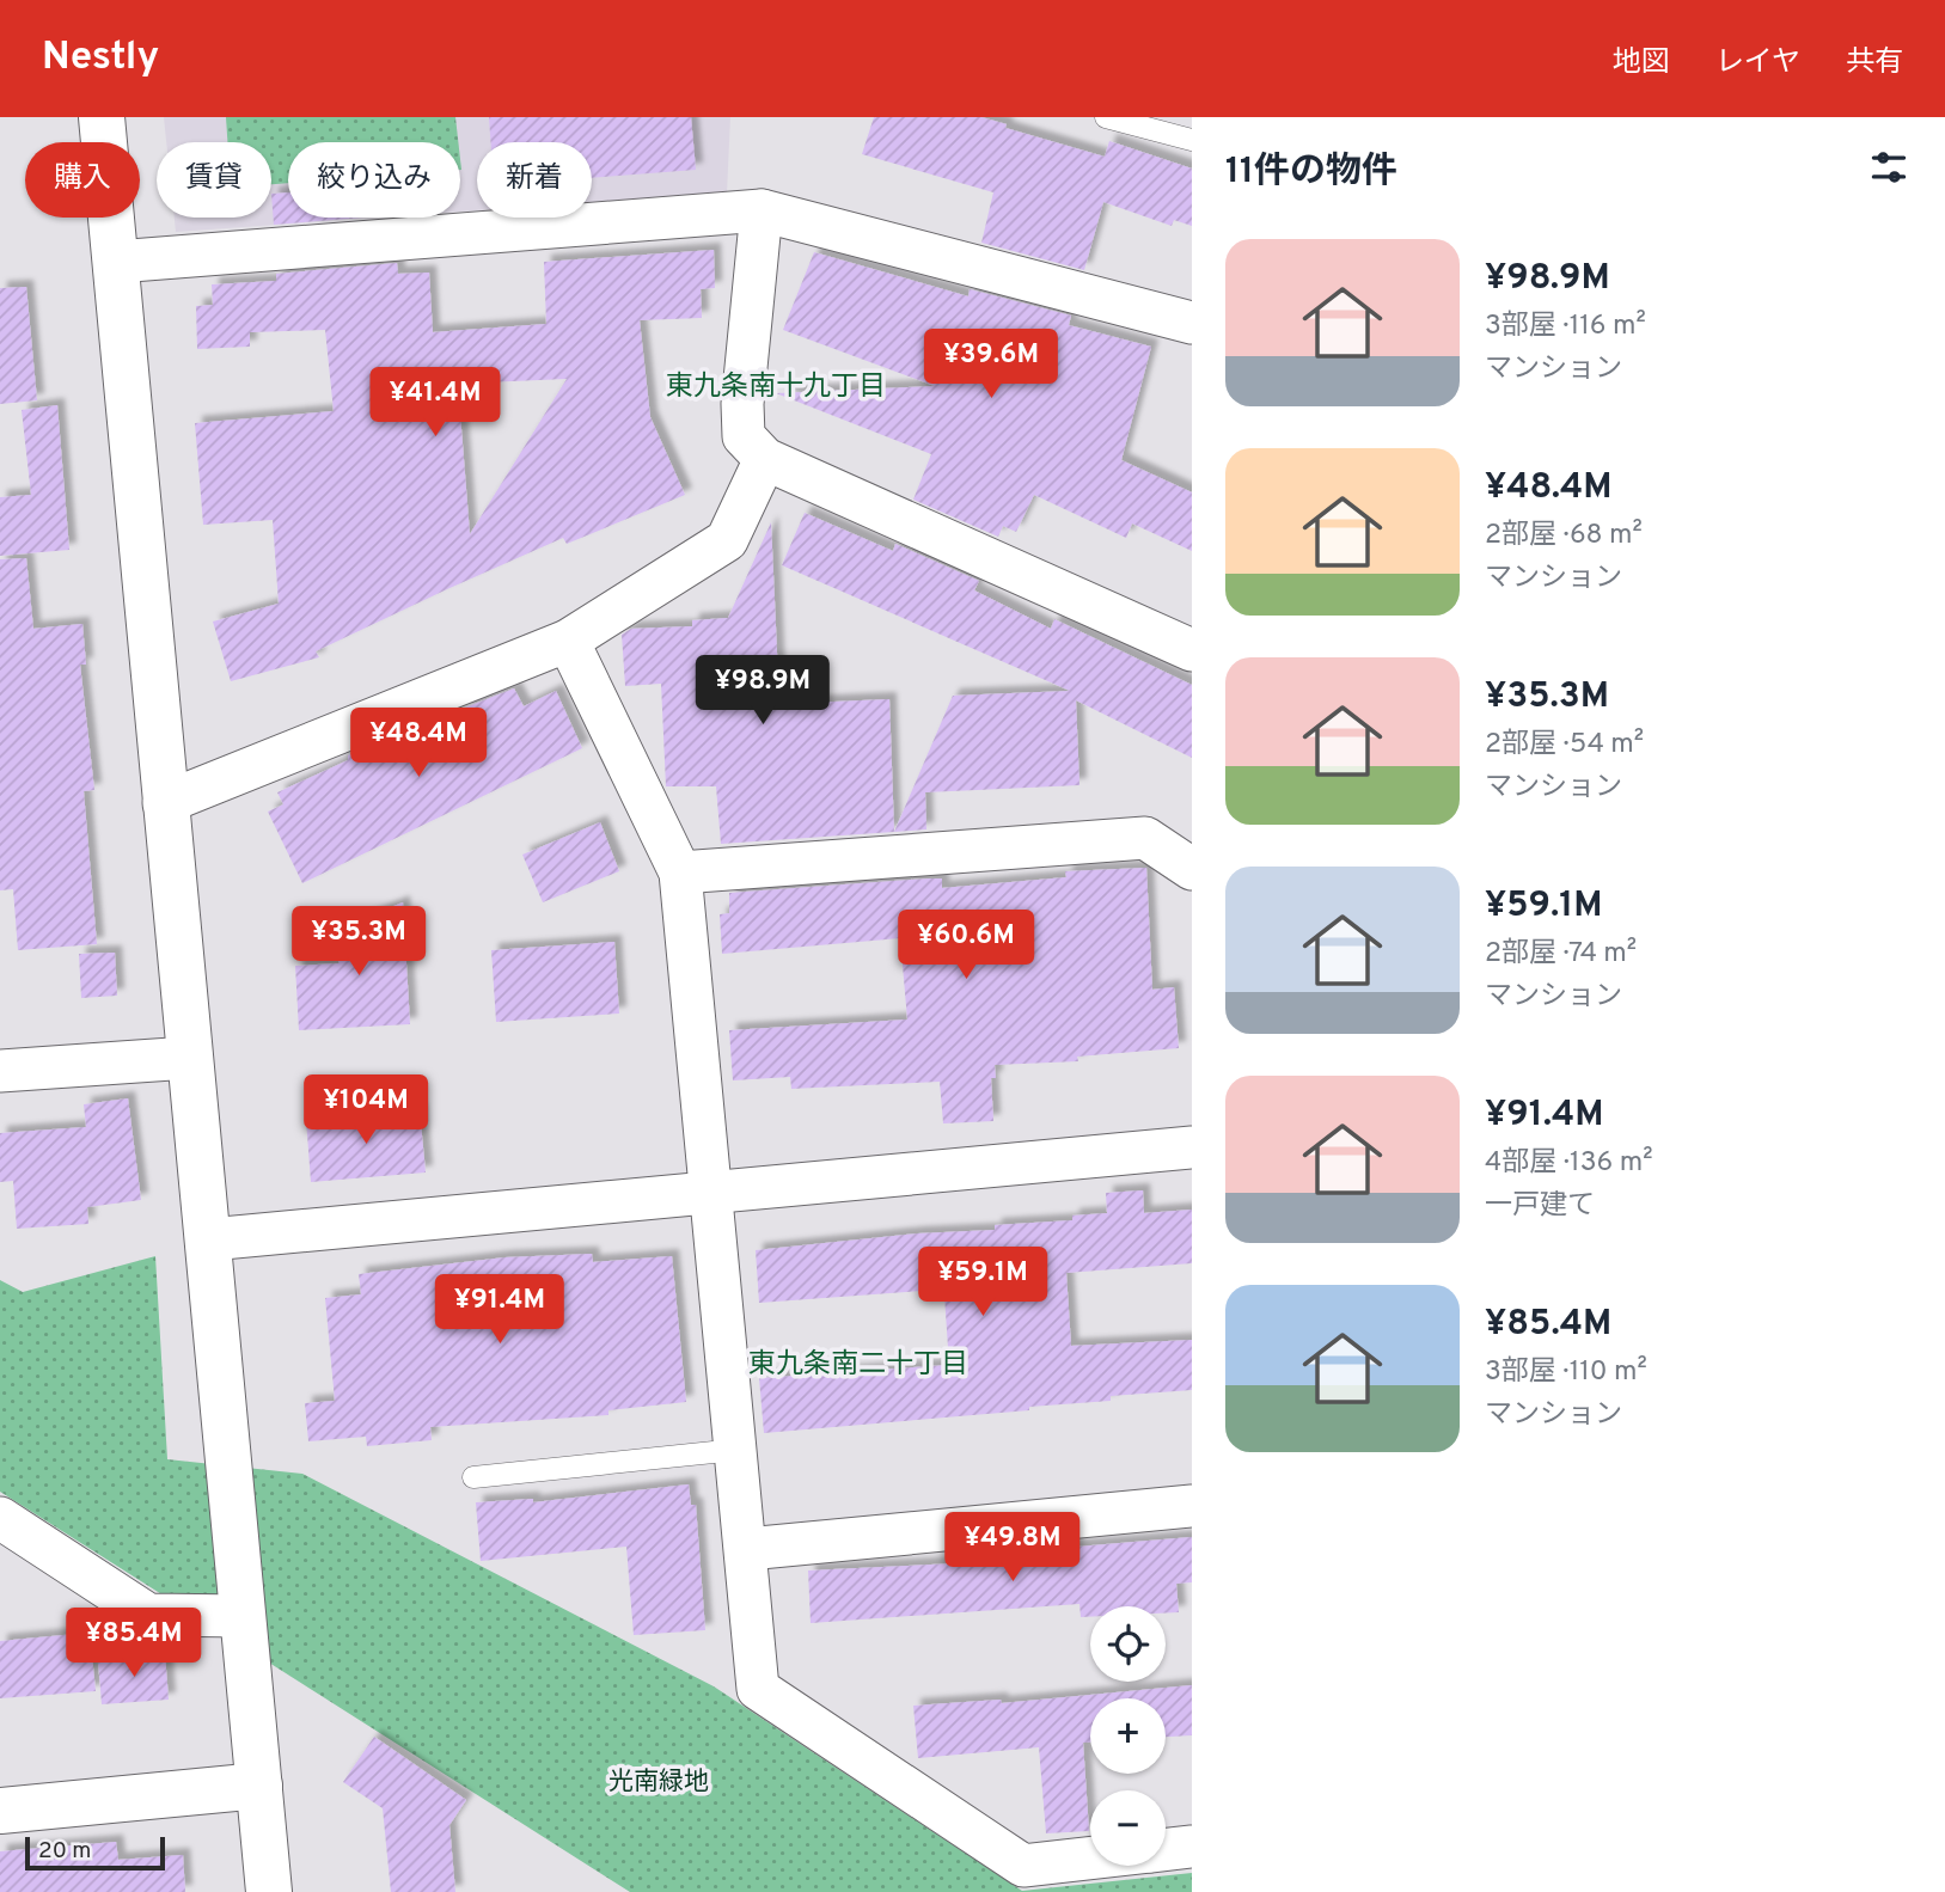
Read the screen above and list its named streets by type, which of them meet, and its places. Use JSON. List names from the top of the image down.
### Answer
{
  "districts": ["東九条南十九丁目", "東九条南二十丁目"],
  "parks": ["光南緑地"],
  "scale_bar": "20 m",
  "page": {
    "header": "Nestly",
    "nav": ["地図", "レイヤ", "共有"],
    "heading": "11件の物件",
    "chip": [
      "購入",
      "賃貸",
      "絞り込み",
      "新着"
    ],
    "list": [
      {
        "name": "¥98.9M",
        "note": "3部屋 · 116 m² · マンション"
      },
      {
        "name": "¥48.4M",
        "note": "2部屋 · 68 m² · マンション"
      },
      {
        "name": "¥35.3M",
        "note": "2部屋 · 54 m² · マンション"
      },
      {
        "name": "¥59.1M",
        "note": "2部屋 · 74 m² · マンション"
      },
      {
        "name": "¥91.4M",
        "note": "4部屋 · 136 m² · 一戸建て"
      },
      {
        "name": "¥85.4M",
        "note": "3部屋 · 110 m² · マンション"
      }
    ],
    "price": [
      "¥39.6M",
      "¥41.4M",
      "¥98.9M",
      "¥48.4M",
      "¥35.3M",
      "¥60.6M",
      "¥104M",
      "¥59.1M",
      "¥91.4M",
      "¥49.8M",
      "¥85.4M"
    ],
    "map_buttons": ["+", "−"],
    "scale": "20 m"
  }
}
